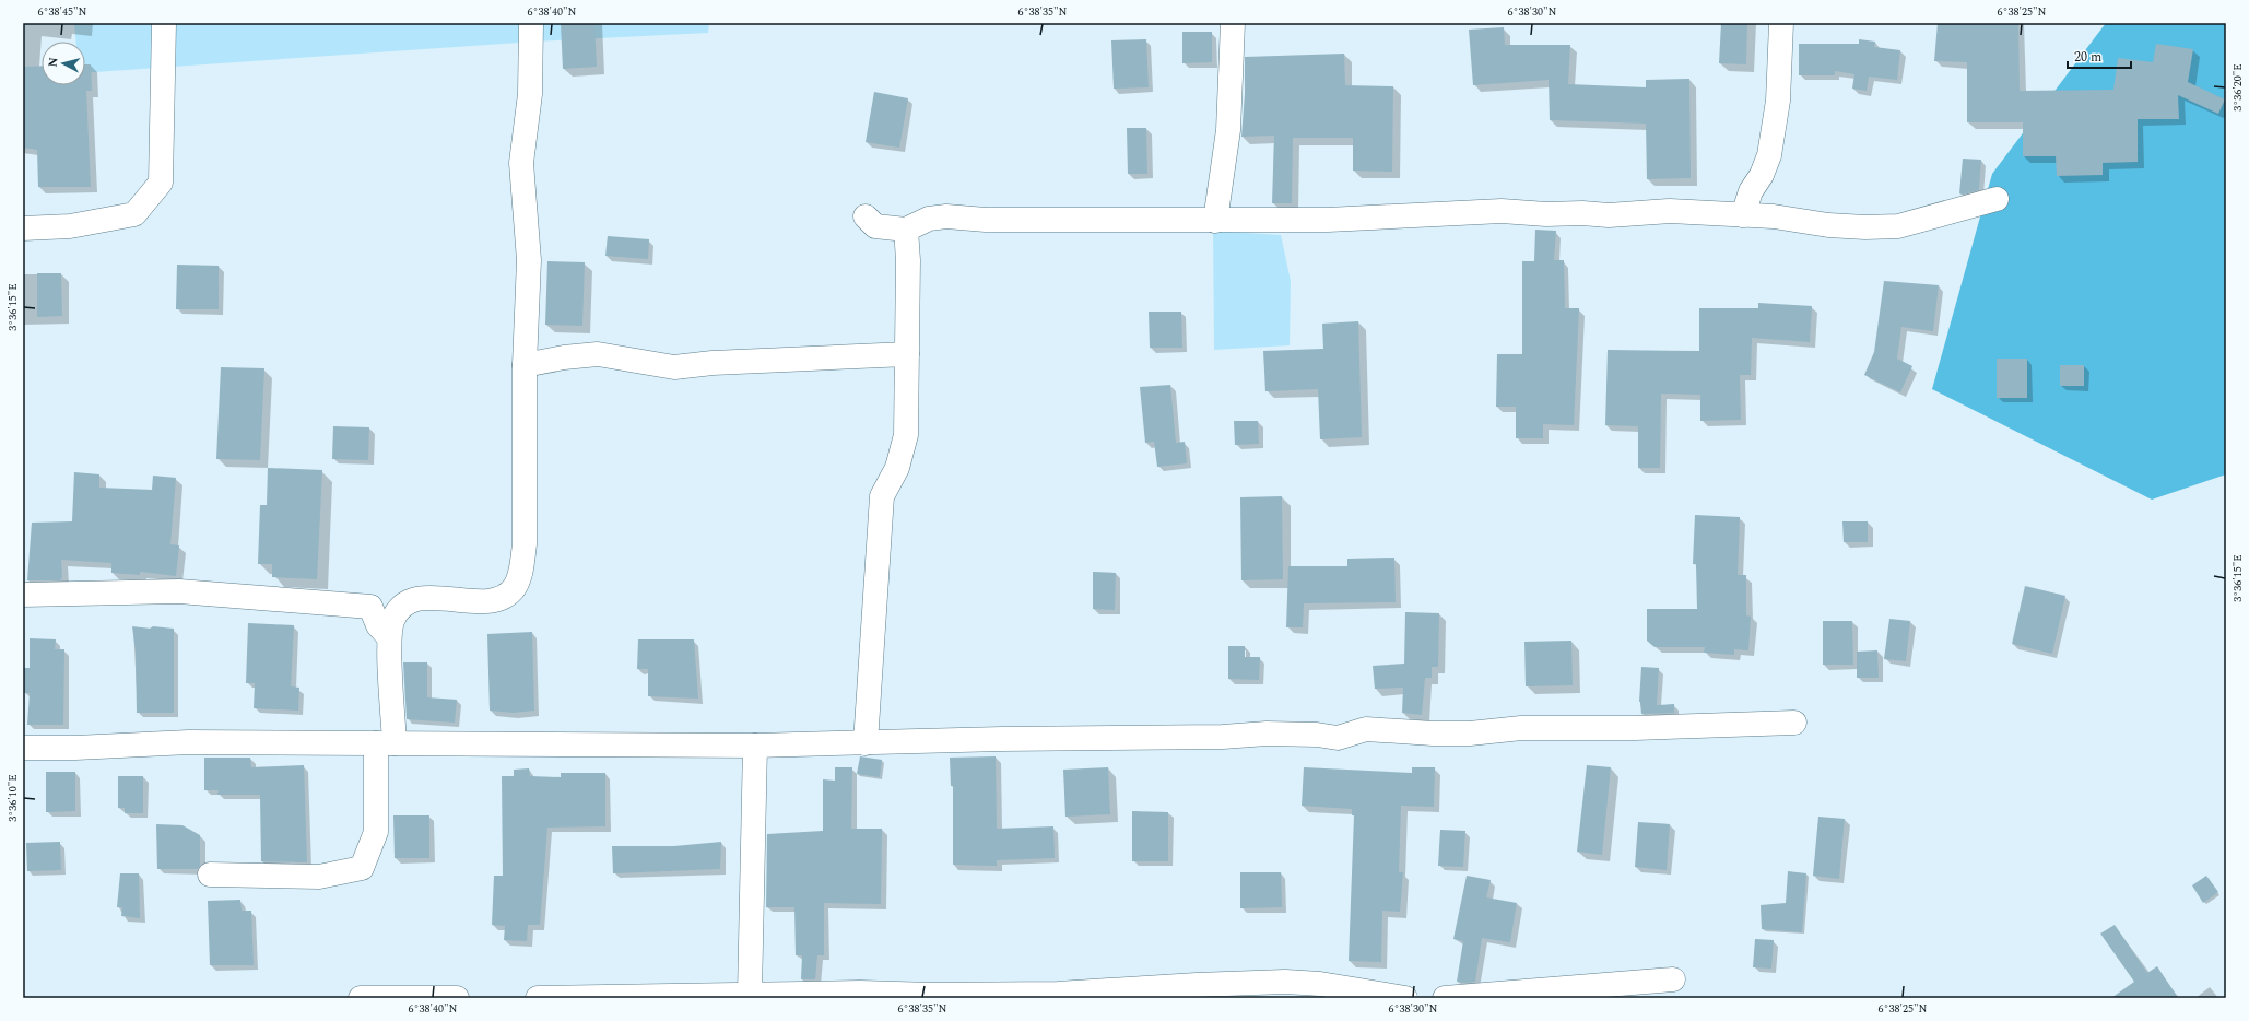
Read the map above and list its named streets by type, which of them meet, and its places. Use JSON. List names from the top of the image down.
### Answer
{
  "scale_bar": "20 m",
  "north": "left",
  "coordinates": [
    "6°38'45\"N",
    "6°38'40\"N",
    "6°38'35\"N",
    "6°38'30\"N",
    "6°38'25\"N",
    "3°36'20\"E",
    "3°36'15\"E",
    "3°36'10\"E"
  ]
}
